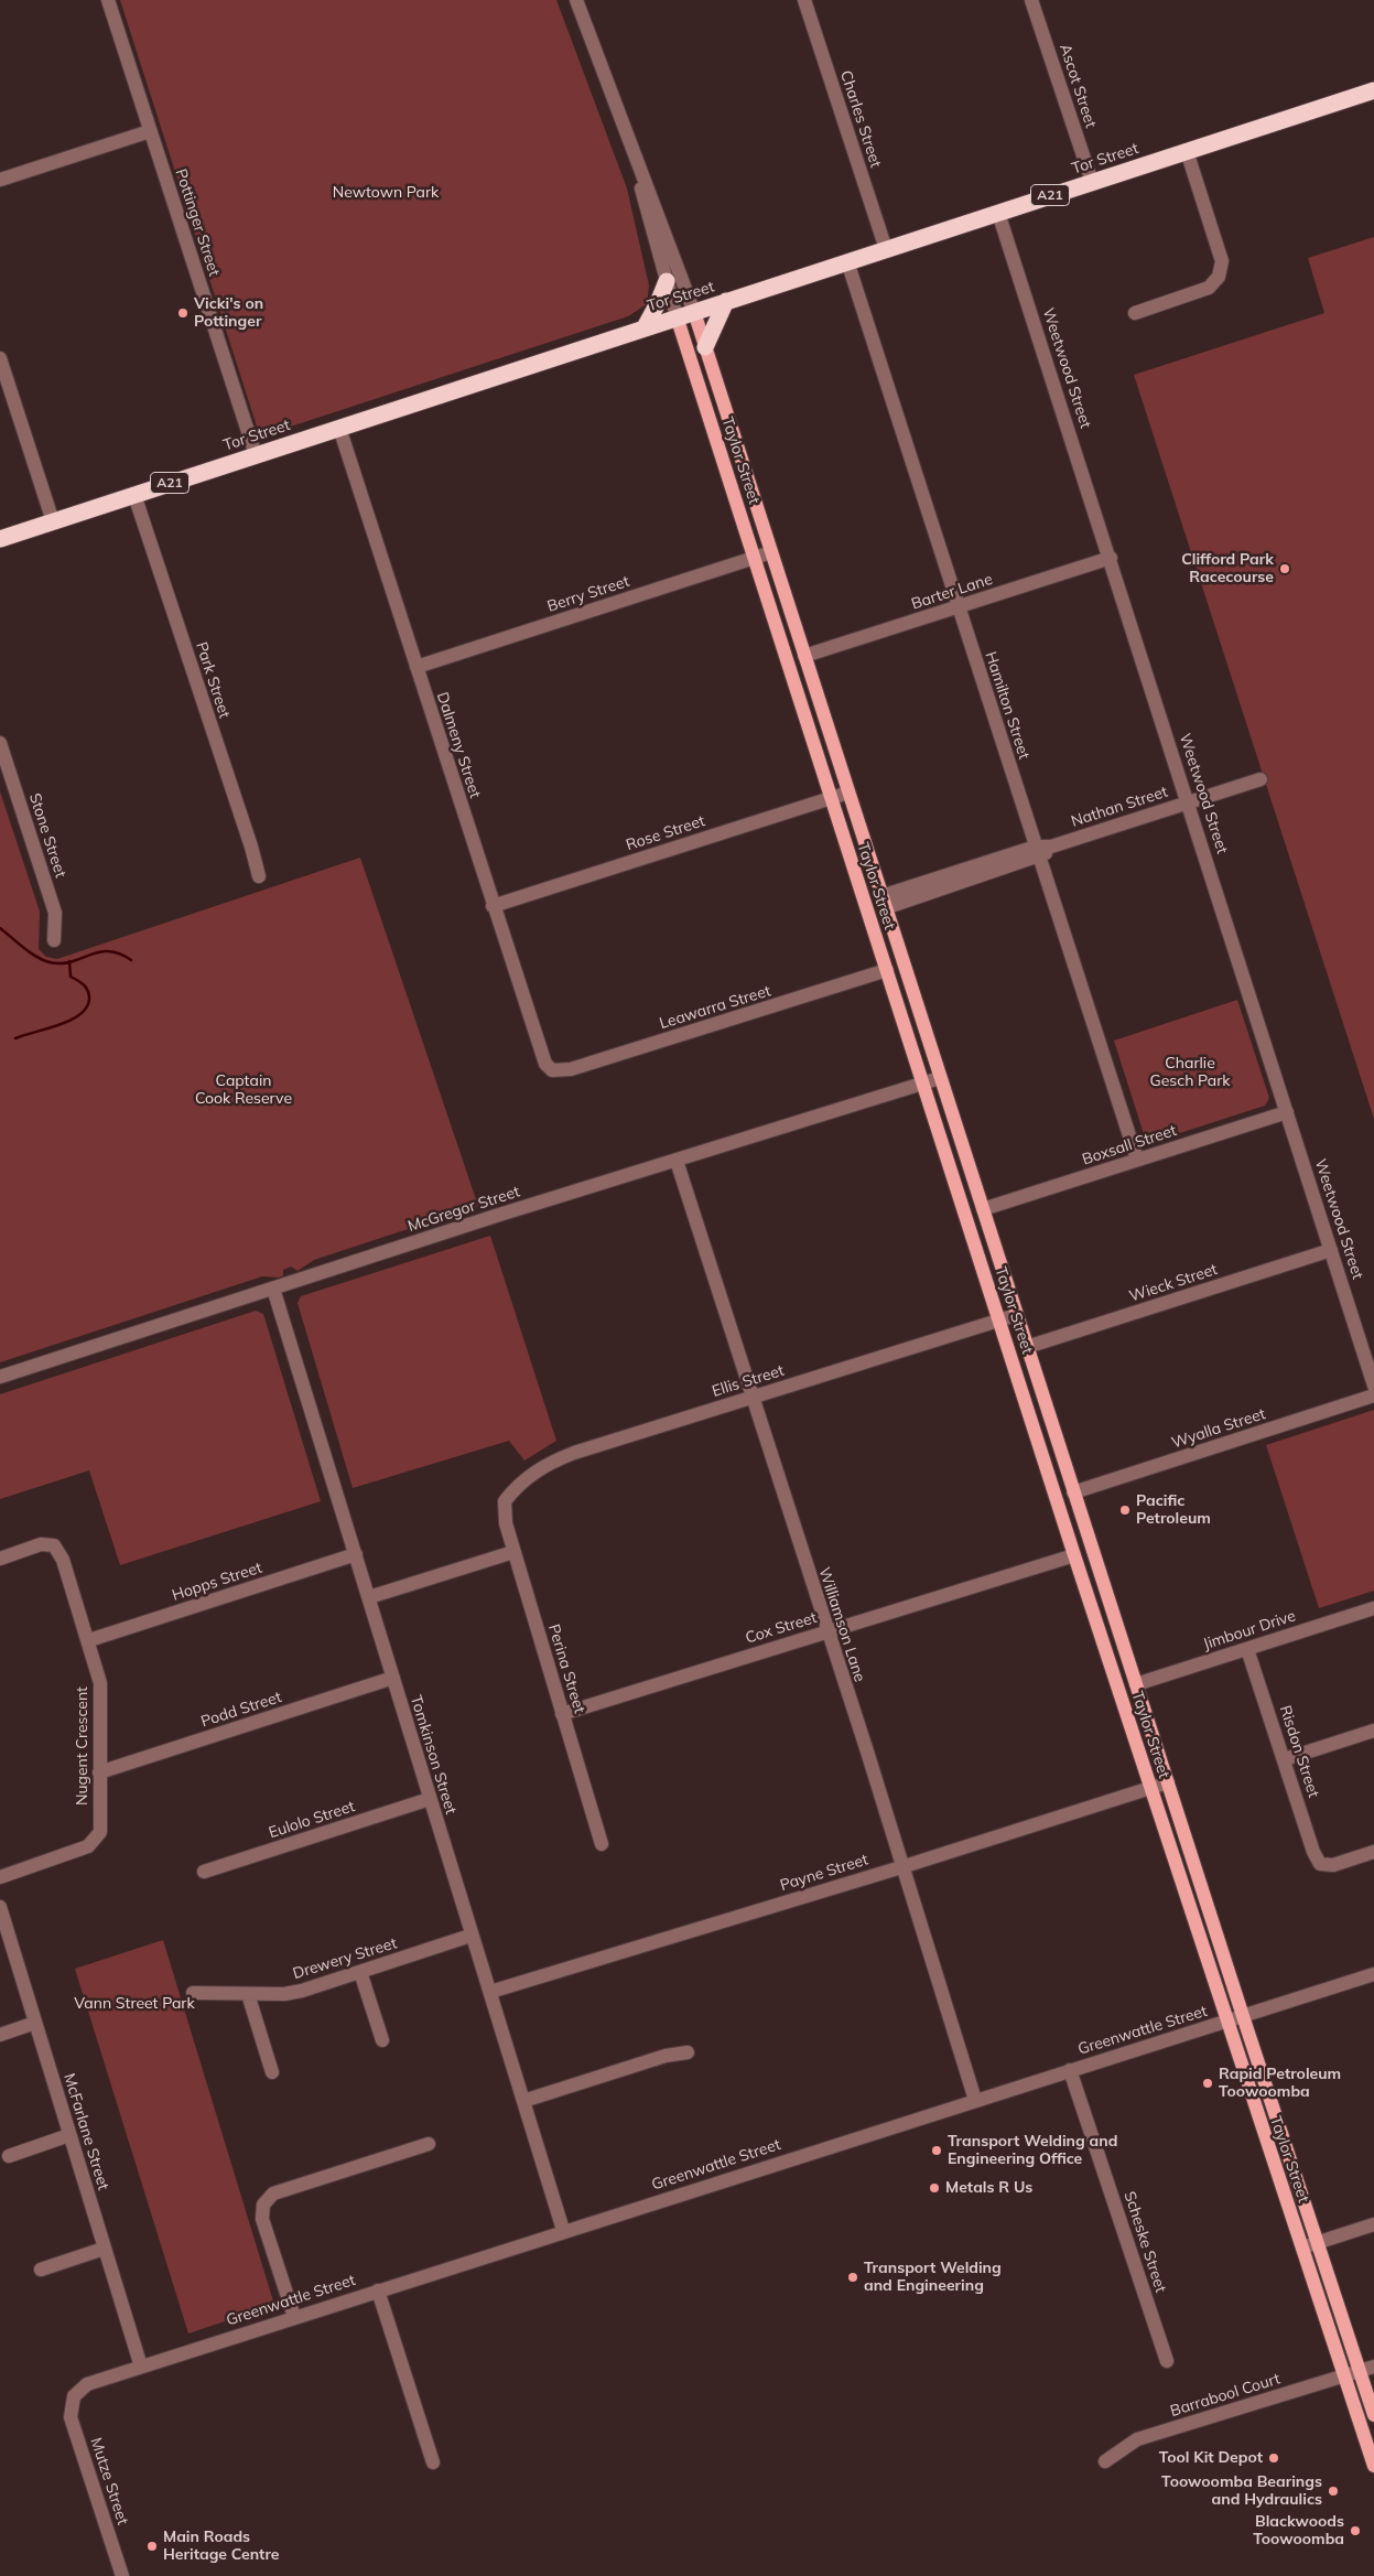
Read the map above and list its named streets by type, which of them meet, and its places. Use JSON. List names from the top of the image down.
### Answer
{
  "streets": {
    "highway": ["Tor Street", "A21"],
    "main road": ["Taylor Street"],
    "street": [
      "Ascot Street",
      "Charles Street",
      "Pottinger Street",
      "Weetwood Street",
      "Barter Lane",
      "Berry Street",
      "Park Street",
      "Hamilton Street",
      "Dalmeny Street",
      "Nathan Street",
      "Rose Street",
      "Stone Street",
      "Leawarra Street",
      "Boxsall Street",
      "McGregor Street",
      "Wieck Street",
      "Ellis Street",
      "Wyalla Street",
      "Hopps Street",
      "Williamson Lane",
      "Cox Street",
      "Jimbour Drive",
      "Perina Street",
      "Podd Street",
      "Nugent Crescent",
      "Risdon Street",
      "Tomkinson Street",
      "Eulolo Street",
      "Payne Street",
      "Drewery Street",
      "Greenwattle Street",
      "McFarlane Street",
      "Scheske Street",
      "Barrabool Court",
      "Mutze Street"
    ]
  },
  "crossings": [
    ["Ascot Street", "Tor Street"],
    ["Charles Street", "Tor Street"],
    ["Tor Street", "Pottinger Street"],
    ["Tor Street", "Weetwood Street"],
    ["Tor Street", "Taylor Street"],
    ["Tor Street", "Park Street"],
    ["Tor Street", "Hamilton Street"],
    ["Tor Street", "Dalmeny Street"],
    ["Weetwood Street", "Barter Lane"],
    ["Weetwood Street", "Nathan Street"],
    ["Weetwood Street", "Boxsall Street"],
    ["Weetwood Street", "Wieck Street"],
    ["Taylor Street", "Barter Lane"],
    ["Taylor Street", "Berry Street"],
    ["Taylor Street", "Nathan Street"],
    ["Taylor Street", "Rose Street"],
    ["Taylor Street", "Leawarra Street"],
    ["Taylor Street", "Boxsall Street"],
    ["Taylor Street", "McGregor Street"],
    ["Taylor Street", "Wieck Street"],
    ["Taylor Street", "Ellis Street"],
    ["Taylor Street", "Wyalla Street"],
    ["Taylor Street", "Cox Street"],
    ["Taylor Street", "Jimbour Drive"],
    ["Taylor Street", "Payne Street"],
    ["Taylor Street", "Greenwattle Street"],
    ["Taylor Street", "Barrabool Court"],
    ["Barter Lane", "Hamilton Street"],
    ["Berry Street", "Dalmeny Street"],
    ["Hamilton Street", "Nathan Street"],
    ["Hamilton Street", "Boxsall Street"],
    ["Dalmeny Street", "Rose Street"],
    ["Dalmeny Street", "Leawarra Street"],
    ["McGregor Street", "Williamson Lane"],
    ["McGregor Street", "Tomkinson Street"],
    ["Ellis Street", "Williamson Lane"],
    ["Ellis Street", "Perina Street"],
    ["Hopps Street", "Nugent Crescent"],
    ["Hopps Street", "Tomkinson Street"],
    ["Williamson Lane", "Cox Street"],
    ["Williamson Lane", "Payne Street"],
    ["Williamson Lane", "Greenwattle Street"],
    ["Cox Street", "Perina Street"],
    ["Jimbour Drive", "Risdon Street"],
    ["Podd Street", "Nugent Crescent"],
    ["Podd Street", "Tomkinson Street"],
    ["Tomkinson Street", "Eulolo Street"],
    ["Tomkinson Street", "Payne Street"],
    ["Tomkinson Street", "Drewery Street"],
    ["Tomkinson Street", "Greenwattle Street"],
    ["Greenwattle Street", "McFarlane Street"],
    ["Greenwattle Street", "Scheske Street"],
    ["Greenwattle Street", "Mutze Street"]
  ],
  "parks": [
    "Newtown Park",
    "Charlie Gesch Park",
    "Captain Cook Reserve",
    "Vann Street Park"
  ],
  "places": [
    "Vicki's on Pottinger",
    "Clifford Park Racecourse",
    "Pacific Petroleum",
    "Rapid Petroleum Toowoomba",
    "Transport Welding and Engineering Office",
    "Metals R Us",
    "Transport Welding and Engineering",
    "Tool Kit Depot",
    "Toowoomba Bearings and Hydraulics",
    "Blackwoods Toowoomba",
    "Main Roads Heritage Centre"
  ]
}
